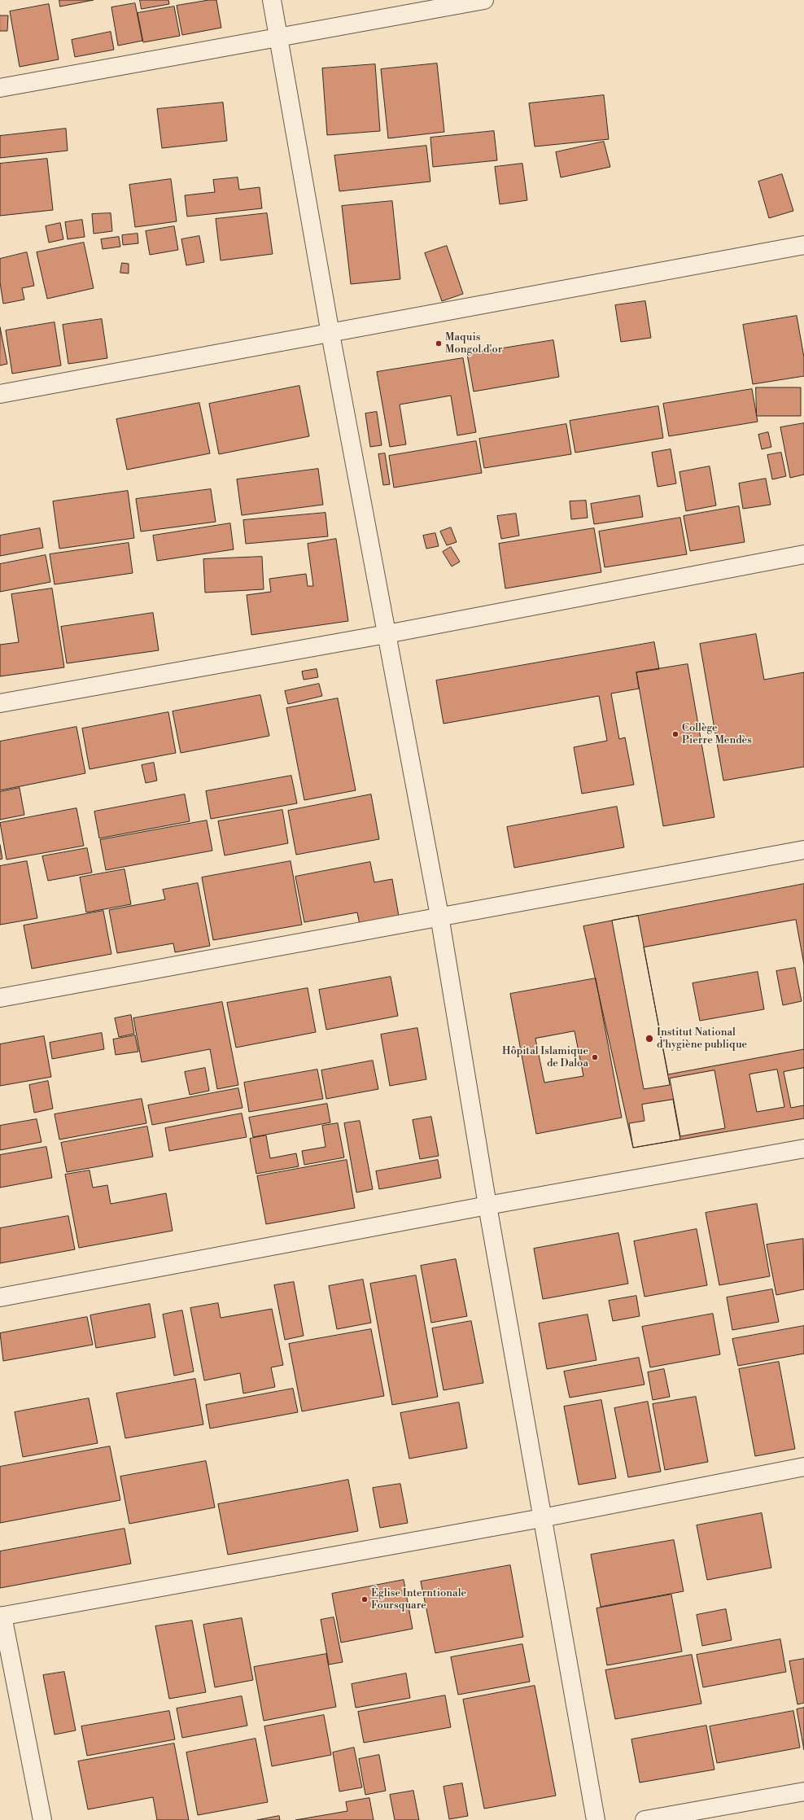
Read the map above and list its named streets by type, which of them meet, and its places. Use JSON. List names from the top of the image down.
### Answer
{
  "places": [
    "Maquis Mongol d'or",
    "Collège Pierre Mendès",
    "Institut National d'hygiène publique",
    "Hôpital Islamique de Daloa",
    "Église Interntionale Foursquare"
  ]
}
